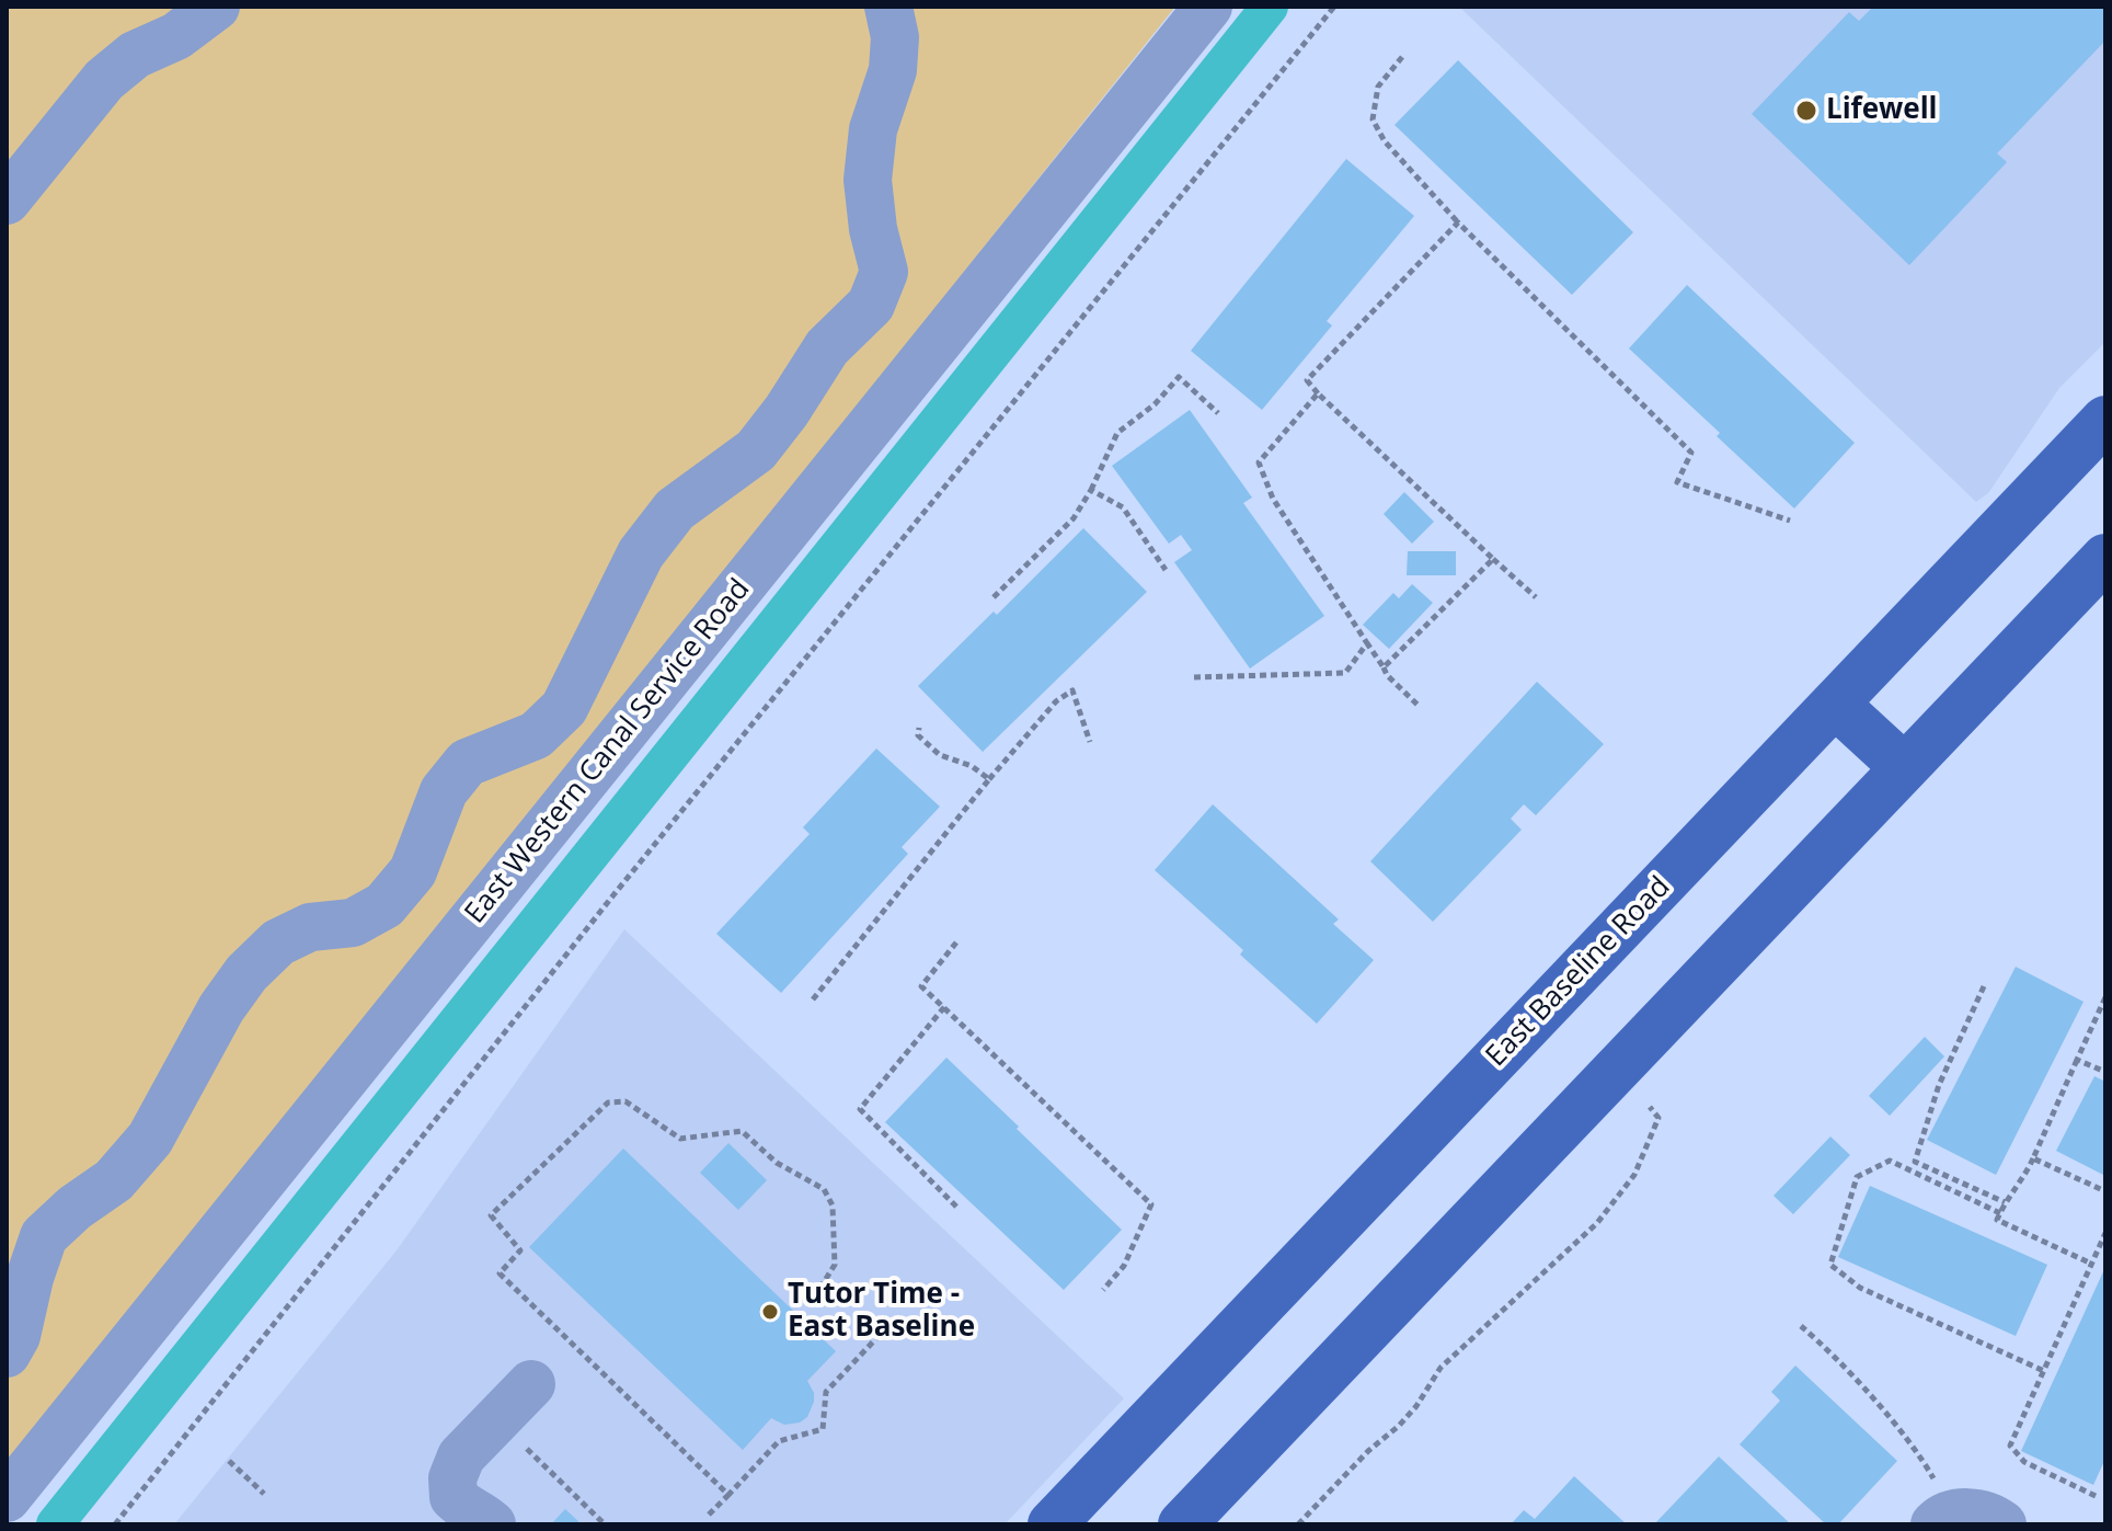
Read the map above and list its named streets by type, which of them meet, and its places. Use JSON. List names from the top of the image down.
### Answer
{
  "streets": {
    "main road": ["East Baseline Road"],
    "lane": ["East Western Canal Service Road"]
  },
  "places": ["Lifewell", "Tutor Time - East Baseline"]
}
